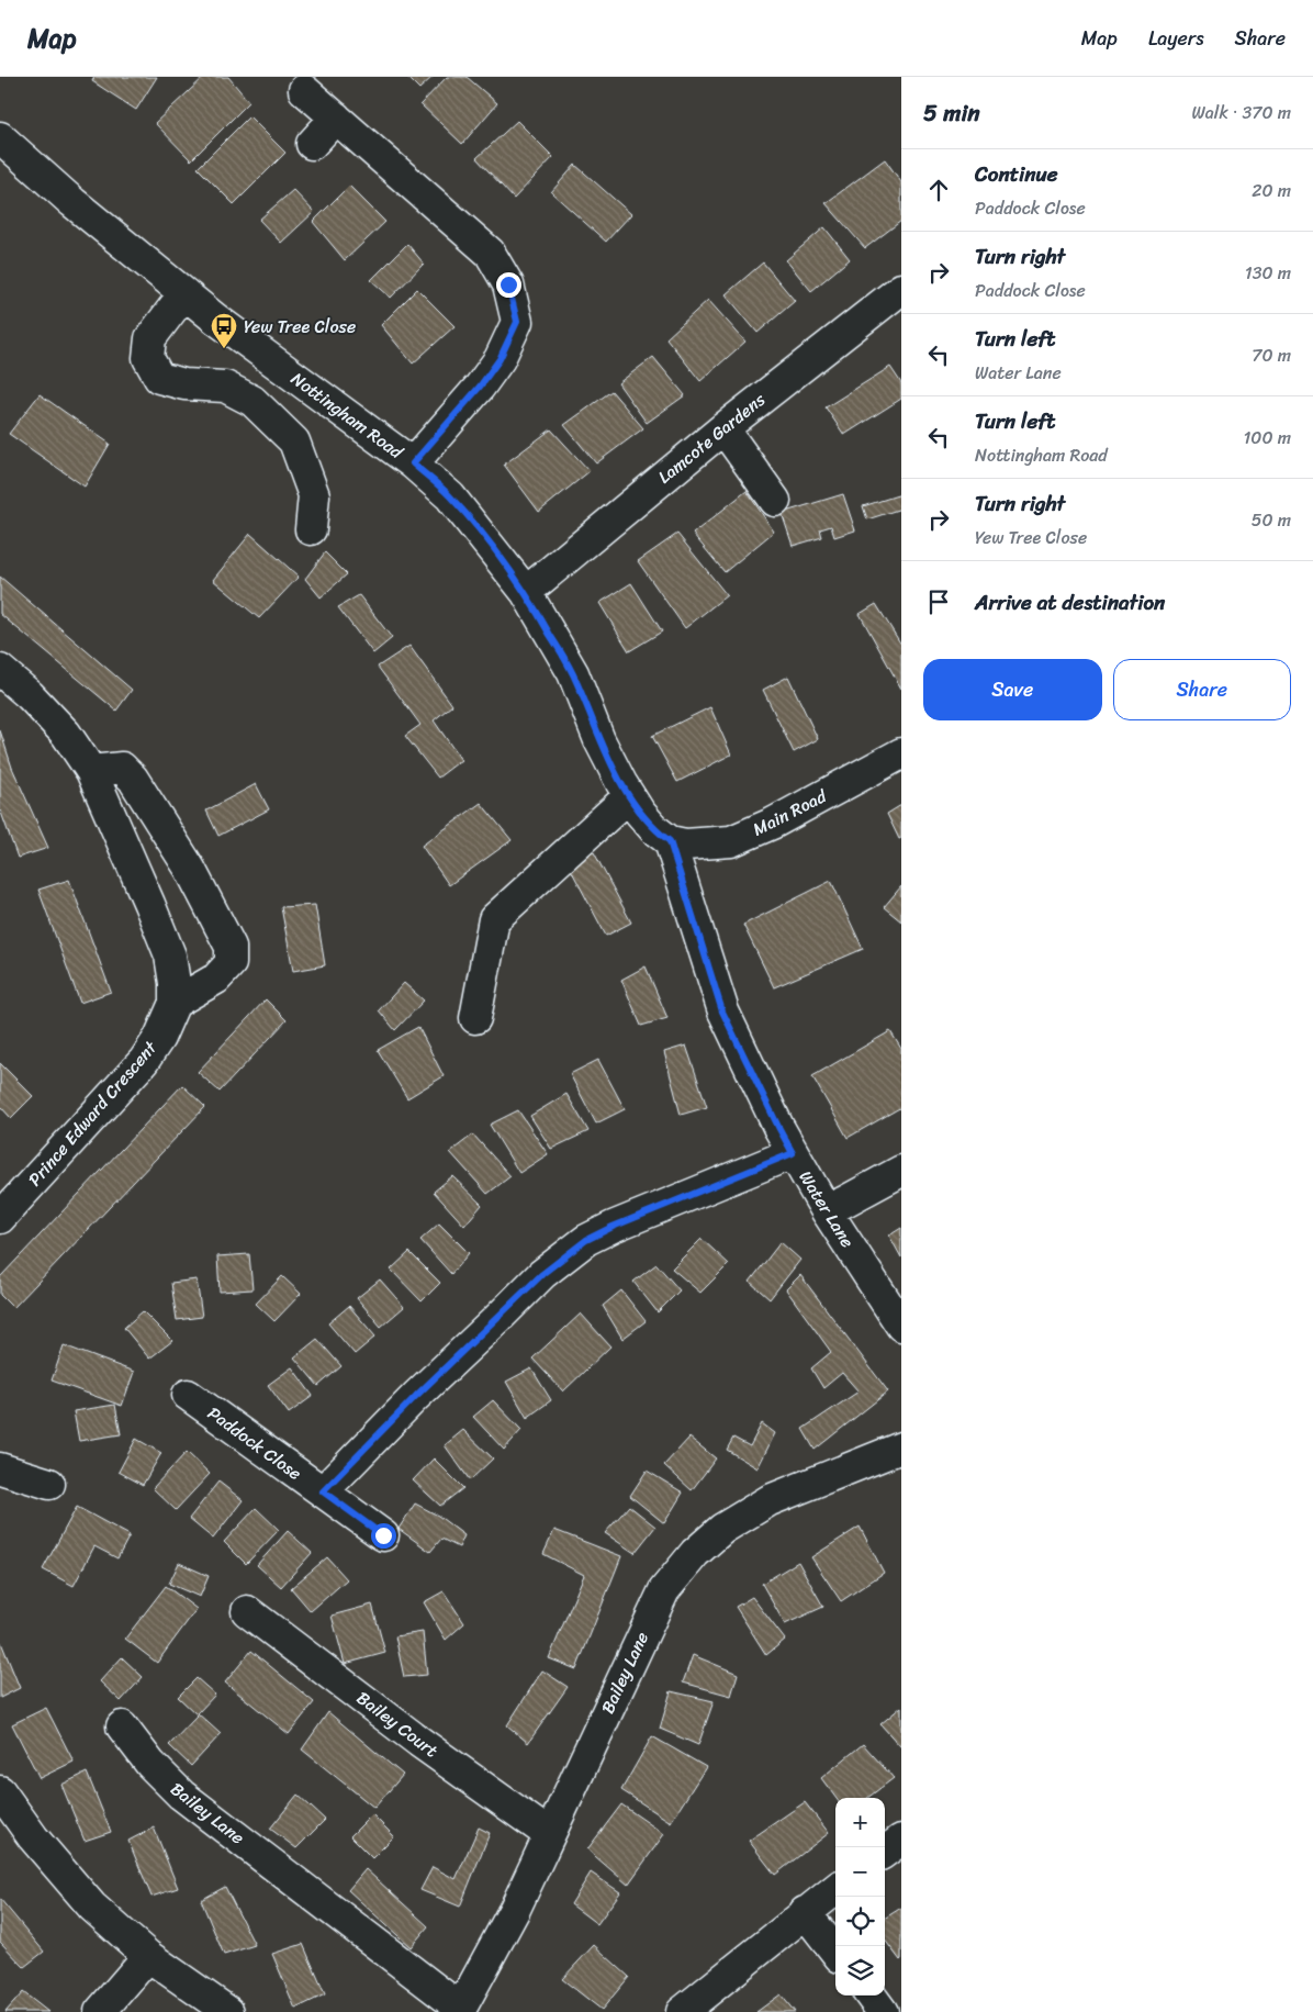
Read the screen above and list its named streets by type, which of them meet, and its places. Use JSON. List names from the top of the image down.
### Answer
{
  "streets": {
    "street": [
      "Nottingham Road",
      "Lamcote Gardens",
      "Main Road",
      "Prince Edward Crescent",
      "Water Lane",
      "Paddock Close",
      "Bailey Lane",
      "Bailey Court"
    ]
  },
  "crossings": [
    ["Nottingham Road", "Lamcote Gardens"],
    ["Nottingham Road", "Main Road"],
    ["Nottingham Road", "Water Lane"],
    ["Main Road", "Water Lane"],
    ["Bailey Lane", "Bailey Court"]
  ],
  "places": {
    "bus stop": ["Yew Tree Close"]
  },
  "page": {
    "header": "Map",
    "nav": ["Map", "Layers", "Share"],
    "heading": ["5 min", "Walk · 370 m"],
    "list": [
      ["Continue", "Paddock Close", "20 m"],
      ["Turn right", "Paddock Close", "130 m"],
      ["Turn left", "Water Lane", "70 m"],
      ["Turn left", "Nottingham Road", "100 m"],
      ["Turn right", "Yew Tree Close", "50 m"],
      "Arrive at destination"
    ],
    "buttons": ["Save", "Share"],
    "map_buttons": ["+", "−"]
  }
}
